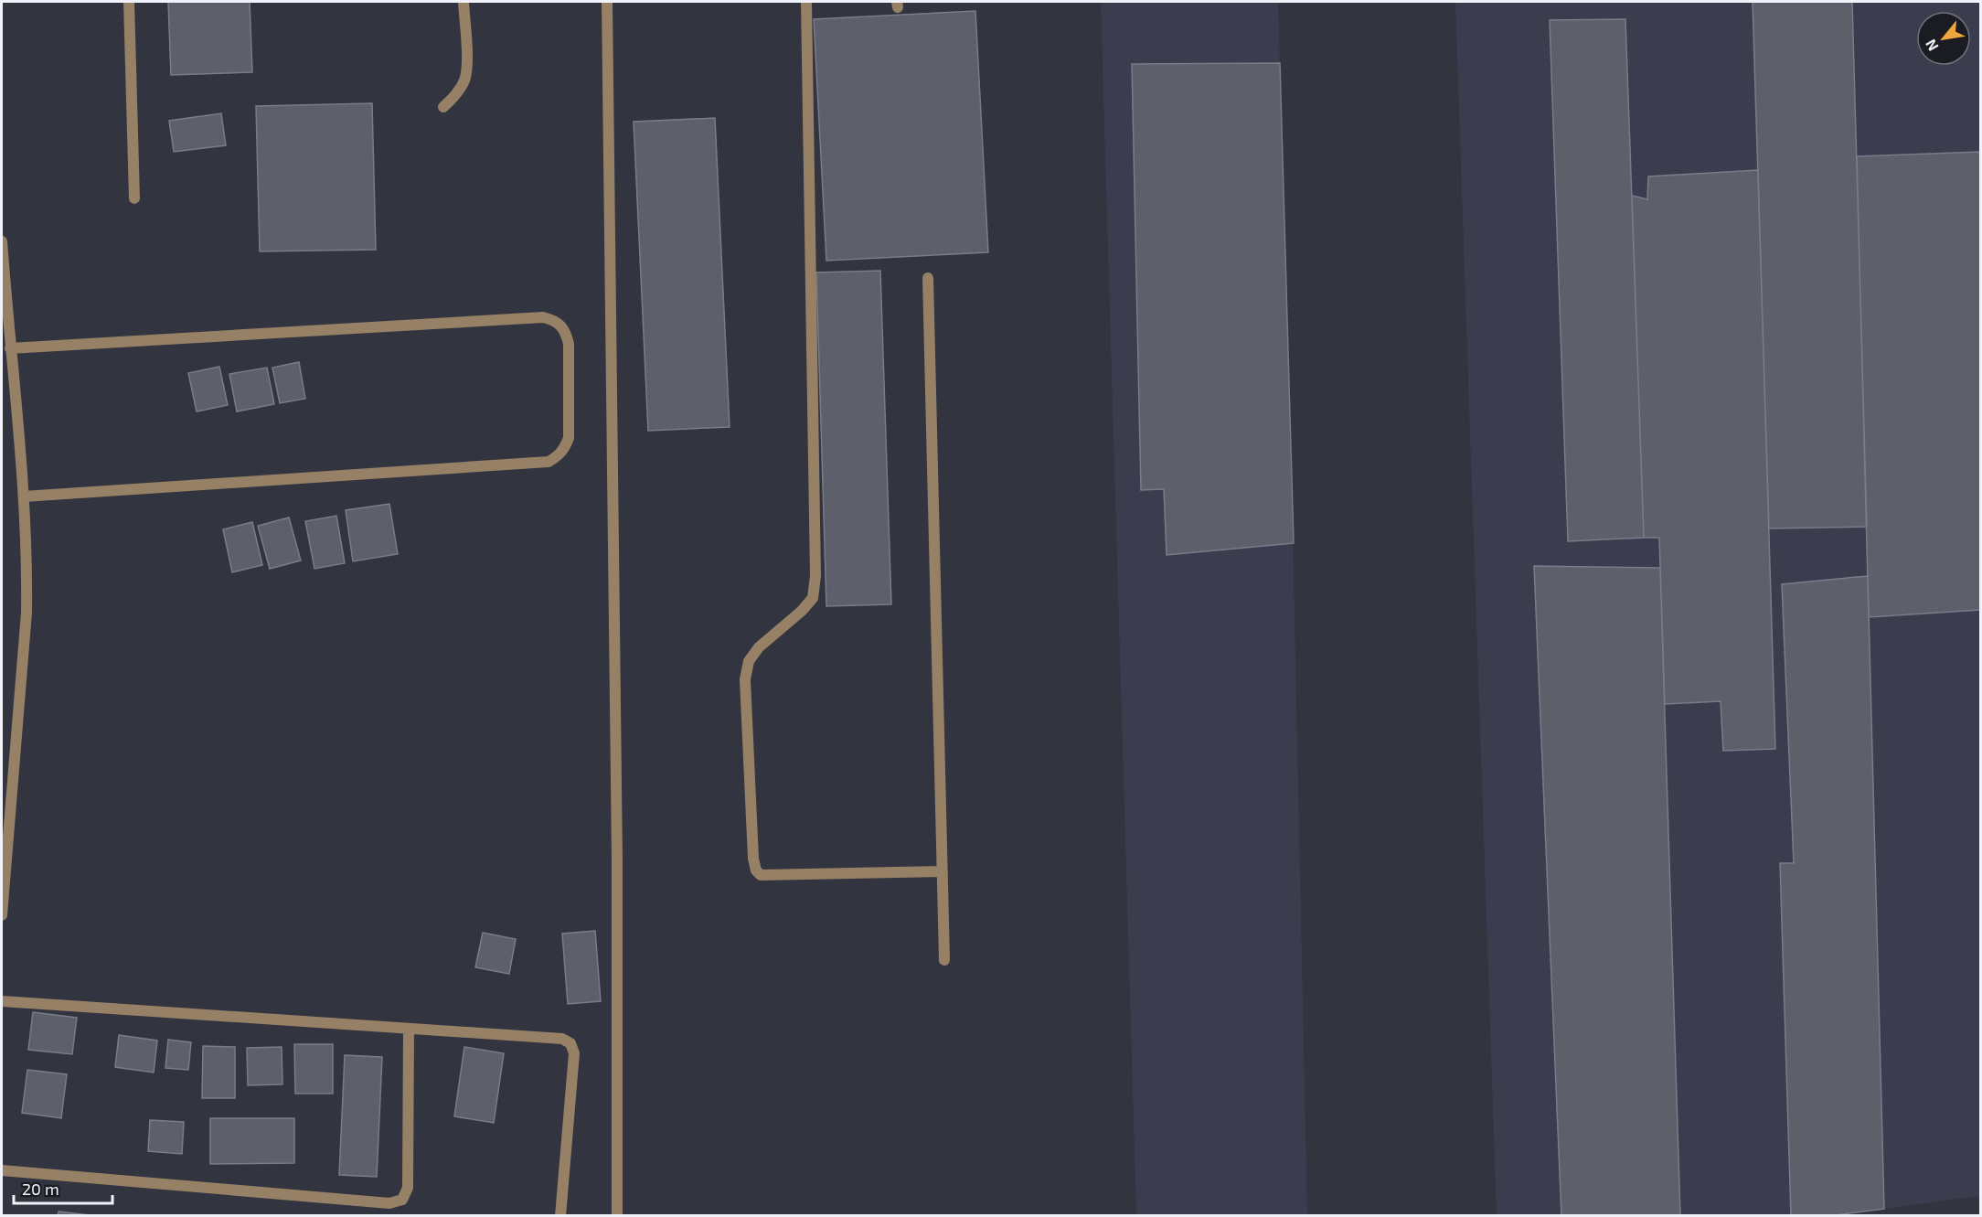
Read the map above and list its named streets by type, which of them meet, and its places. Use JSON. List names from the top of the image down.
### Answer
{
  "scale_bar": "20 m",
  "north": "bottom left"
}
